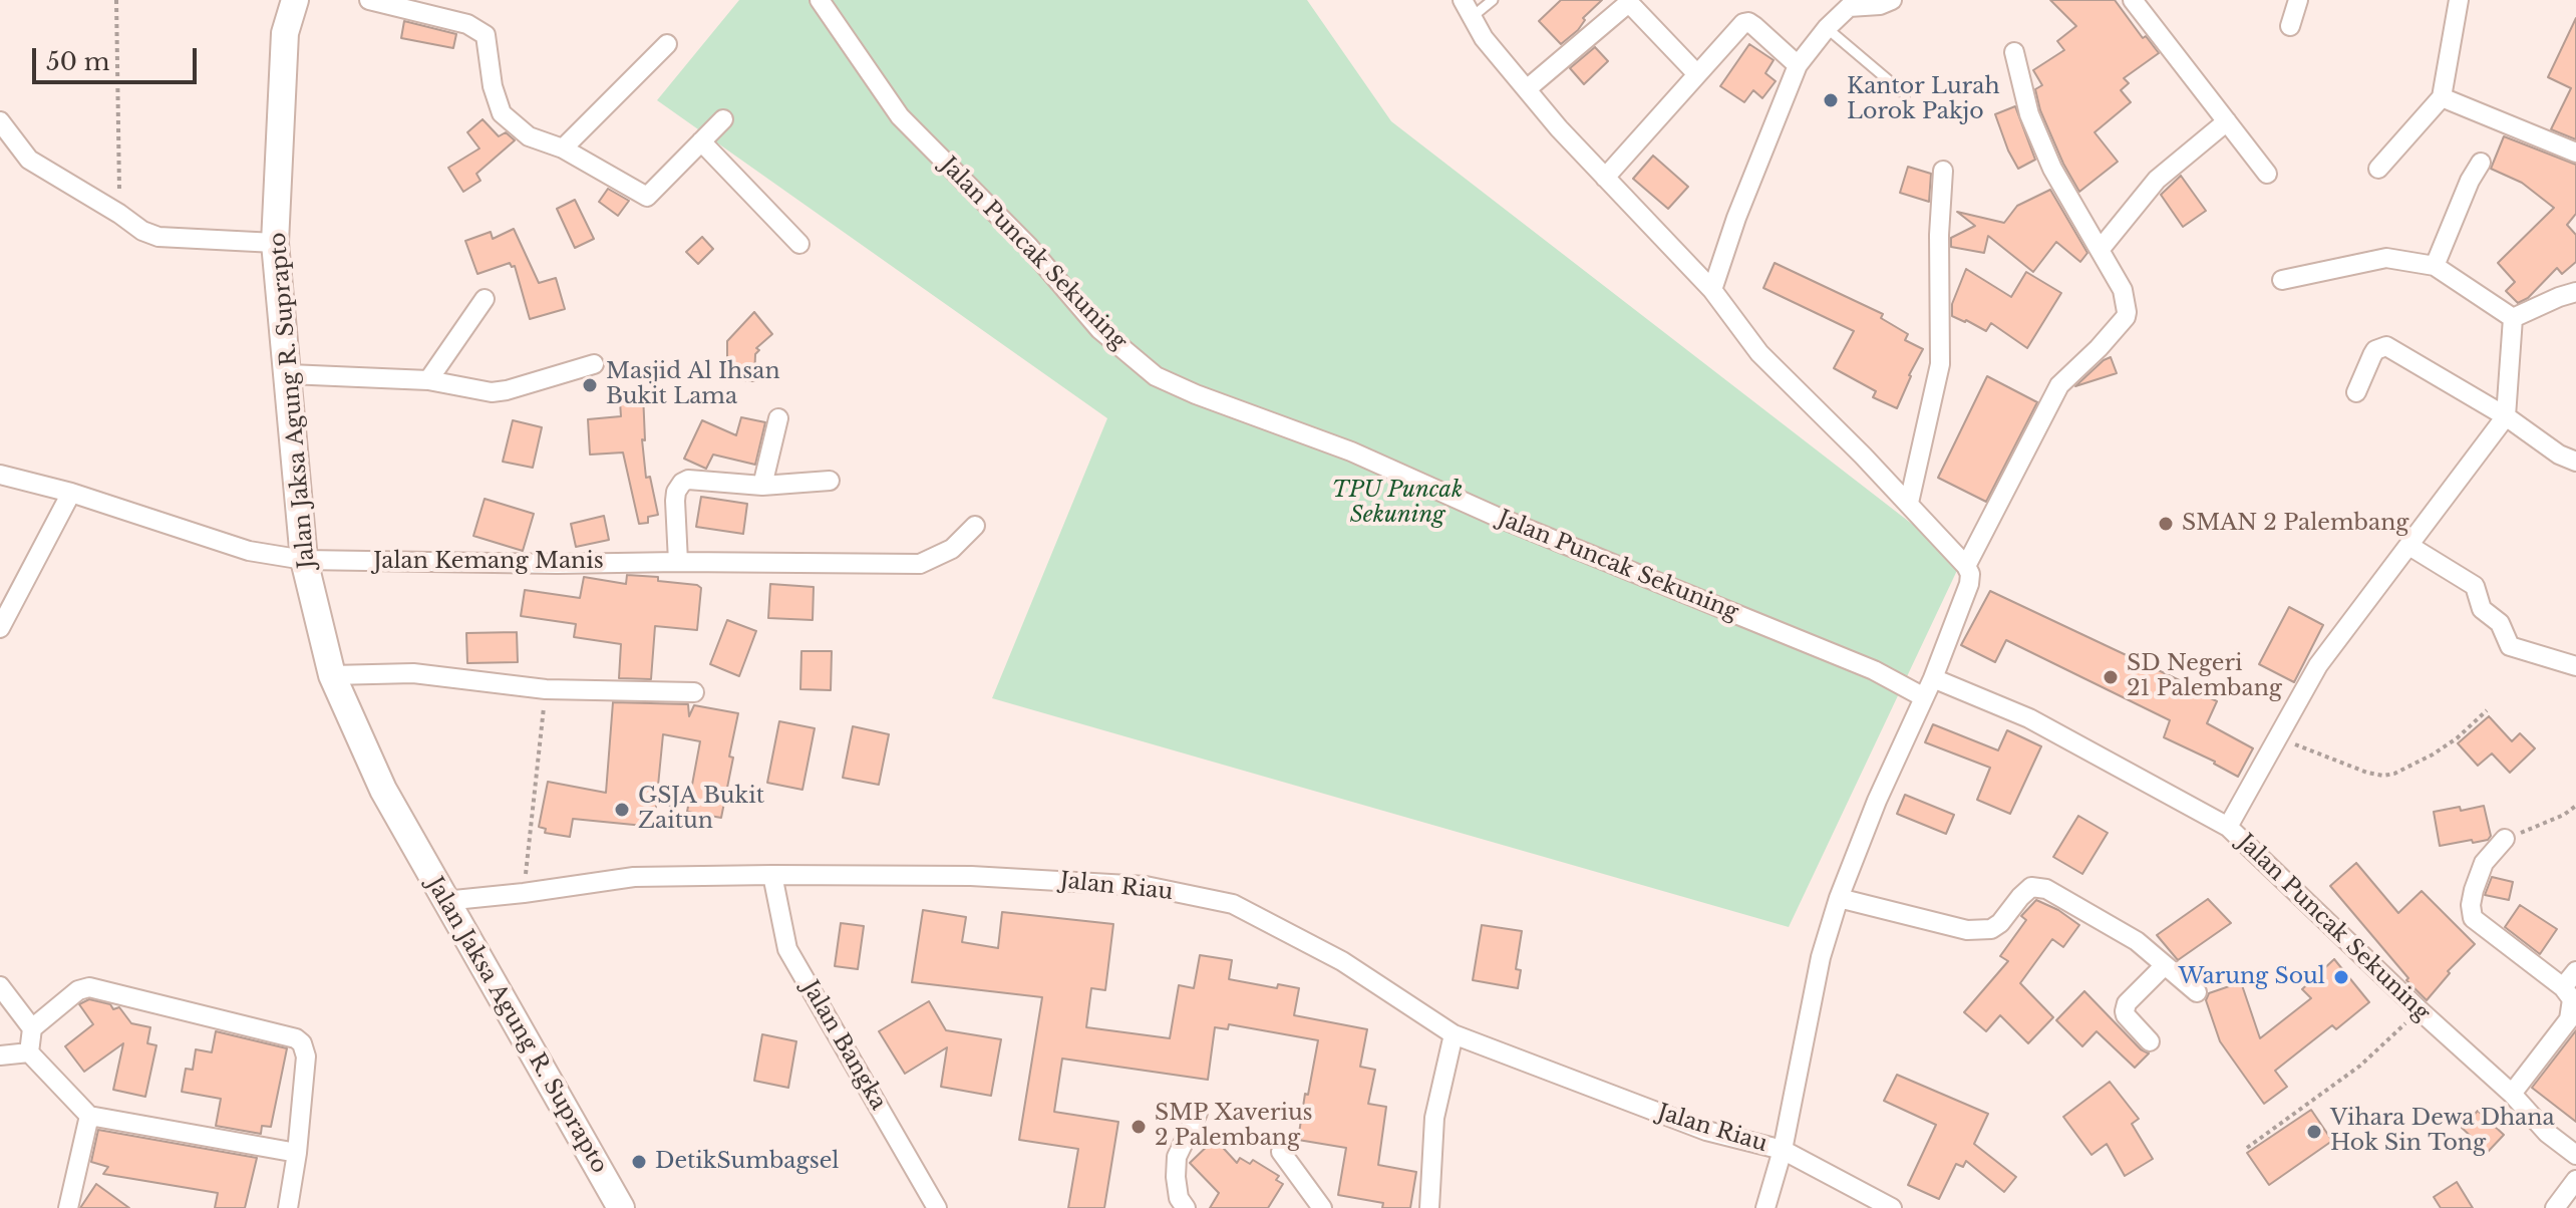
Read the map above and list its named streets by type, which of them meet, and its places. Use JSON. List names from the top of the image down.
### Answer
{
  "streets": {
    "main road": ["Jalan Jaksa Agung R. Suprapto"],
    "street": [
      "Jalan Puncak Sekuning",
      "Jalan Kemang Manis",
      "Jalan Riau",
      "Jalan Bangka"
    ]
  },
  "crossings": [
    ["Jalan Jaksa Agung R. Suprapto", "Jalan Kemang Manis"],
    ["Jalan Jaksa Agung R. Suprapto", "Jalan Riau"],
    ["Jalan Riau", "Jalan Bangka"]
  ],
  "parks": ["TPU Puncak Sekuning"],
  "places": [
    "Kantor Lurah Lorok Pakjo",
    "Masjid Al Ihsan Bukit Lama",
    "SMAN 2 Palembang",
    "SD Negeri 21 Palembang",
    "GSJA Bukit Zaitun",
    "Warung Soul",
    "SMP Xaverius 2 Palembang",
    "Vihara Dewa Dhana Hok Sin Tong",
    "DetikSumbagsel"
  ],
  "scale_bar": "50 m"
}
